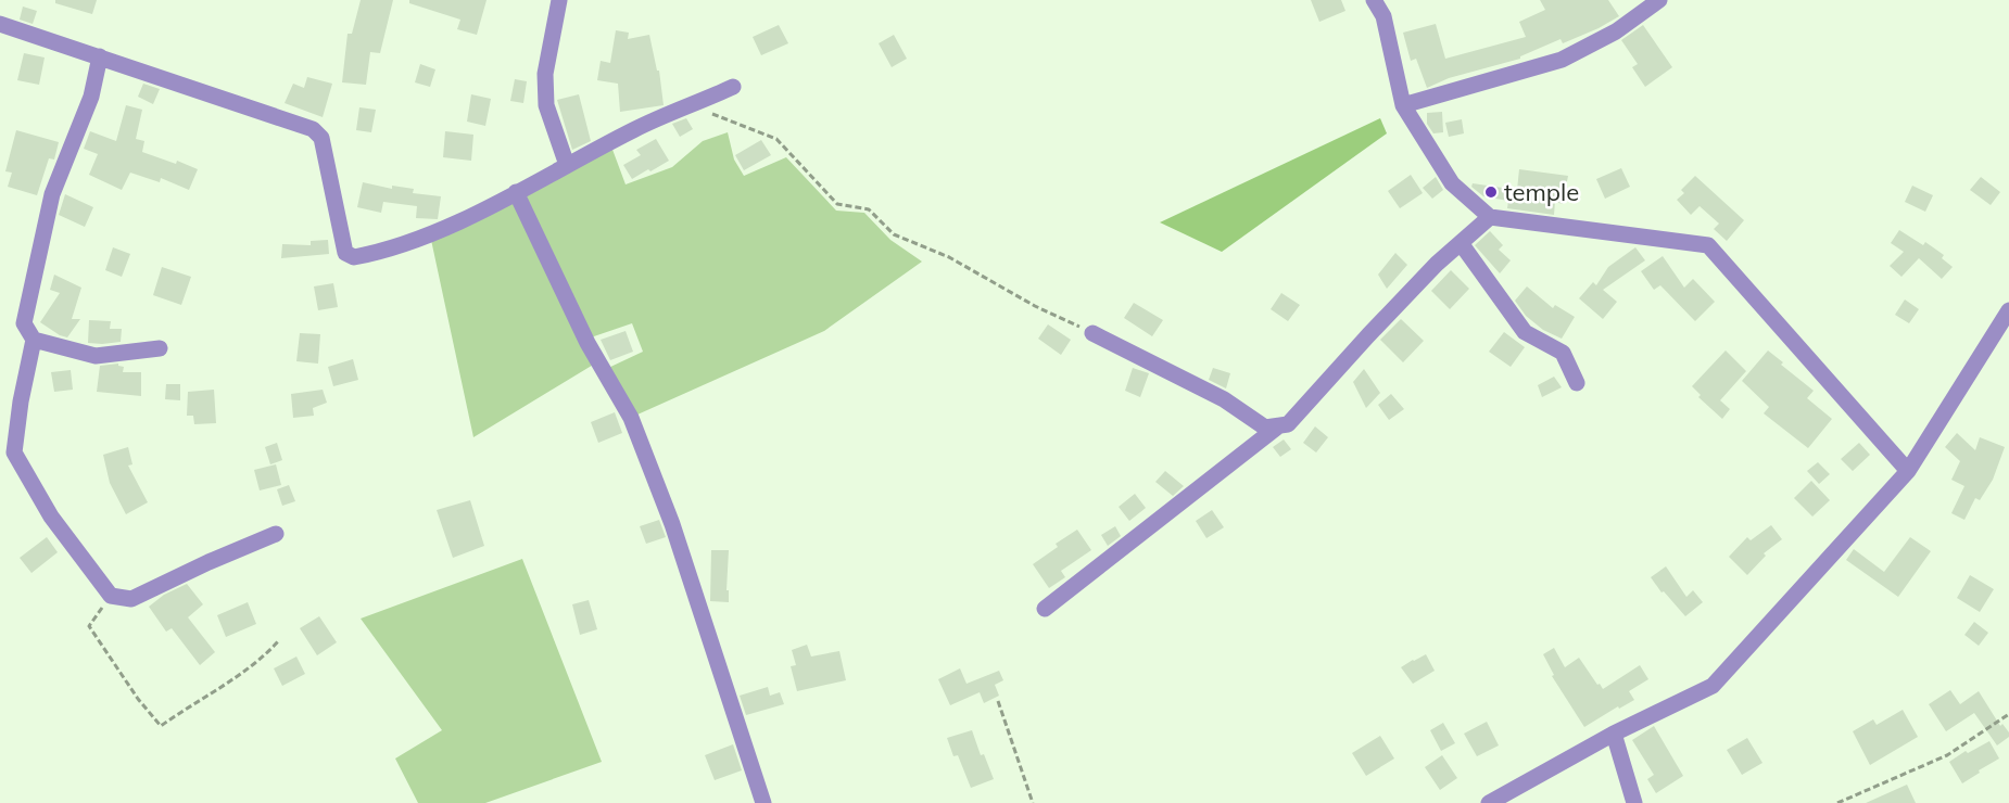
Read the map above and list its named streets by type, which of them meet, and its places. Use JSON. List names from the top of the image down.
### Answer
{
  "places": ["temple"]
}
